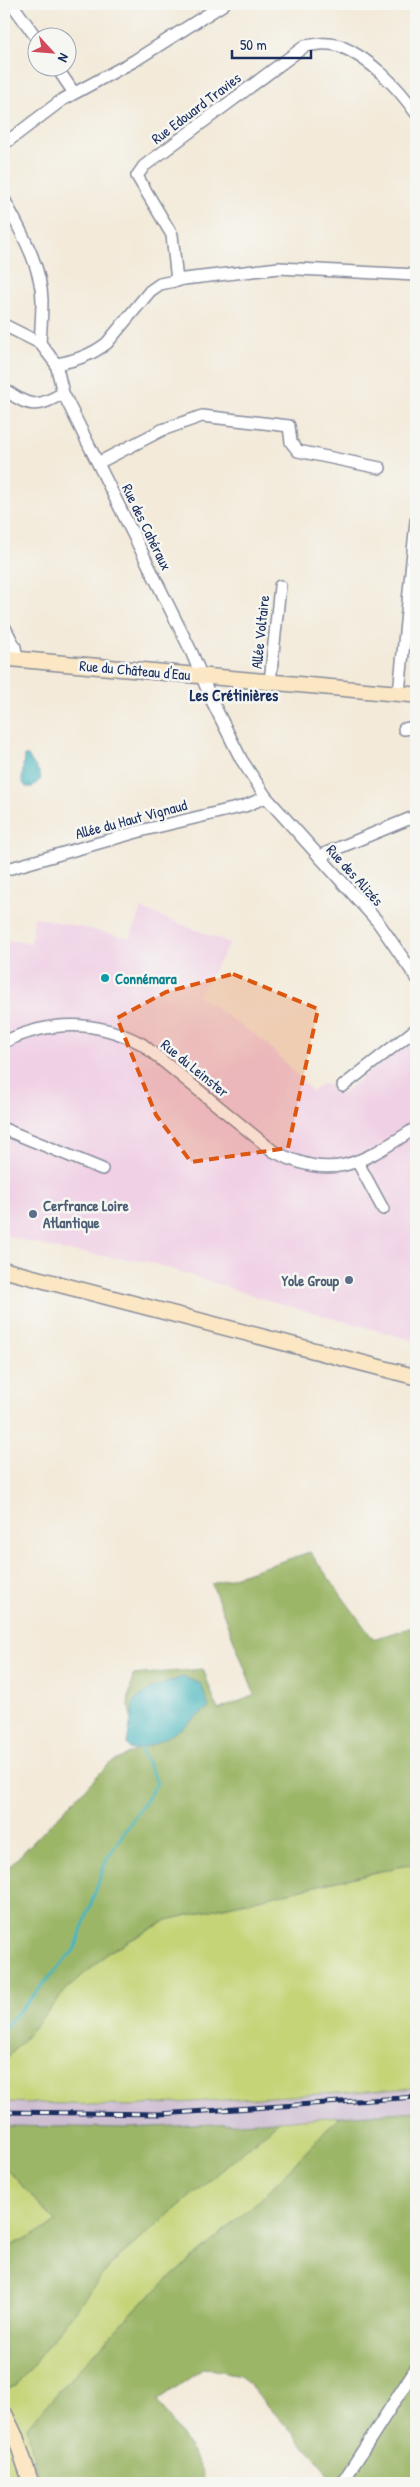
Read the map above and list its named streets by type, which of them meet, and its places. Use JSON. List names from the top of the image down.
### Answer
{
  "streets": {
    "street": [
      "Rue Edouard Travies",
      "Rue des Cahéraux",
      "Allée Voltaire",
      "Rue du Château d'Eau",
      "Allée du Haut Vignaud",
      "Rue des Alizés",
      "Rue du Leinster"
    ]
  },
  "crossings": [
    ["Rue des Cahéraux", "Rue du Château d'Eau"],
    ["Rue des Cahéraux", "Allée du Haut Vignaud"],
    ["Rue des Cahéraux", "Rue des Alizés"],
    ["Allée Voltaire", "Rue du Château d'Eau"],
    ["Allée du Haut Vignaud", "Rue des Alizés"]
  ],
  "districts": ["Les Crétinières"],
  "places": ["Connémara", "Cerfrance Loire Atlantique", "Yole Group"],
  "scale_bar": "50 m",
  "north": "bottom right"
}
